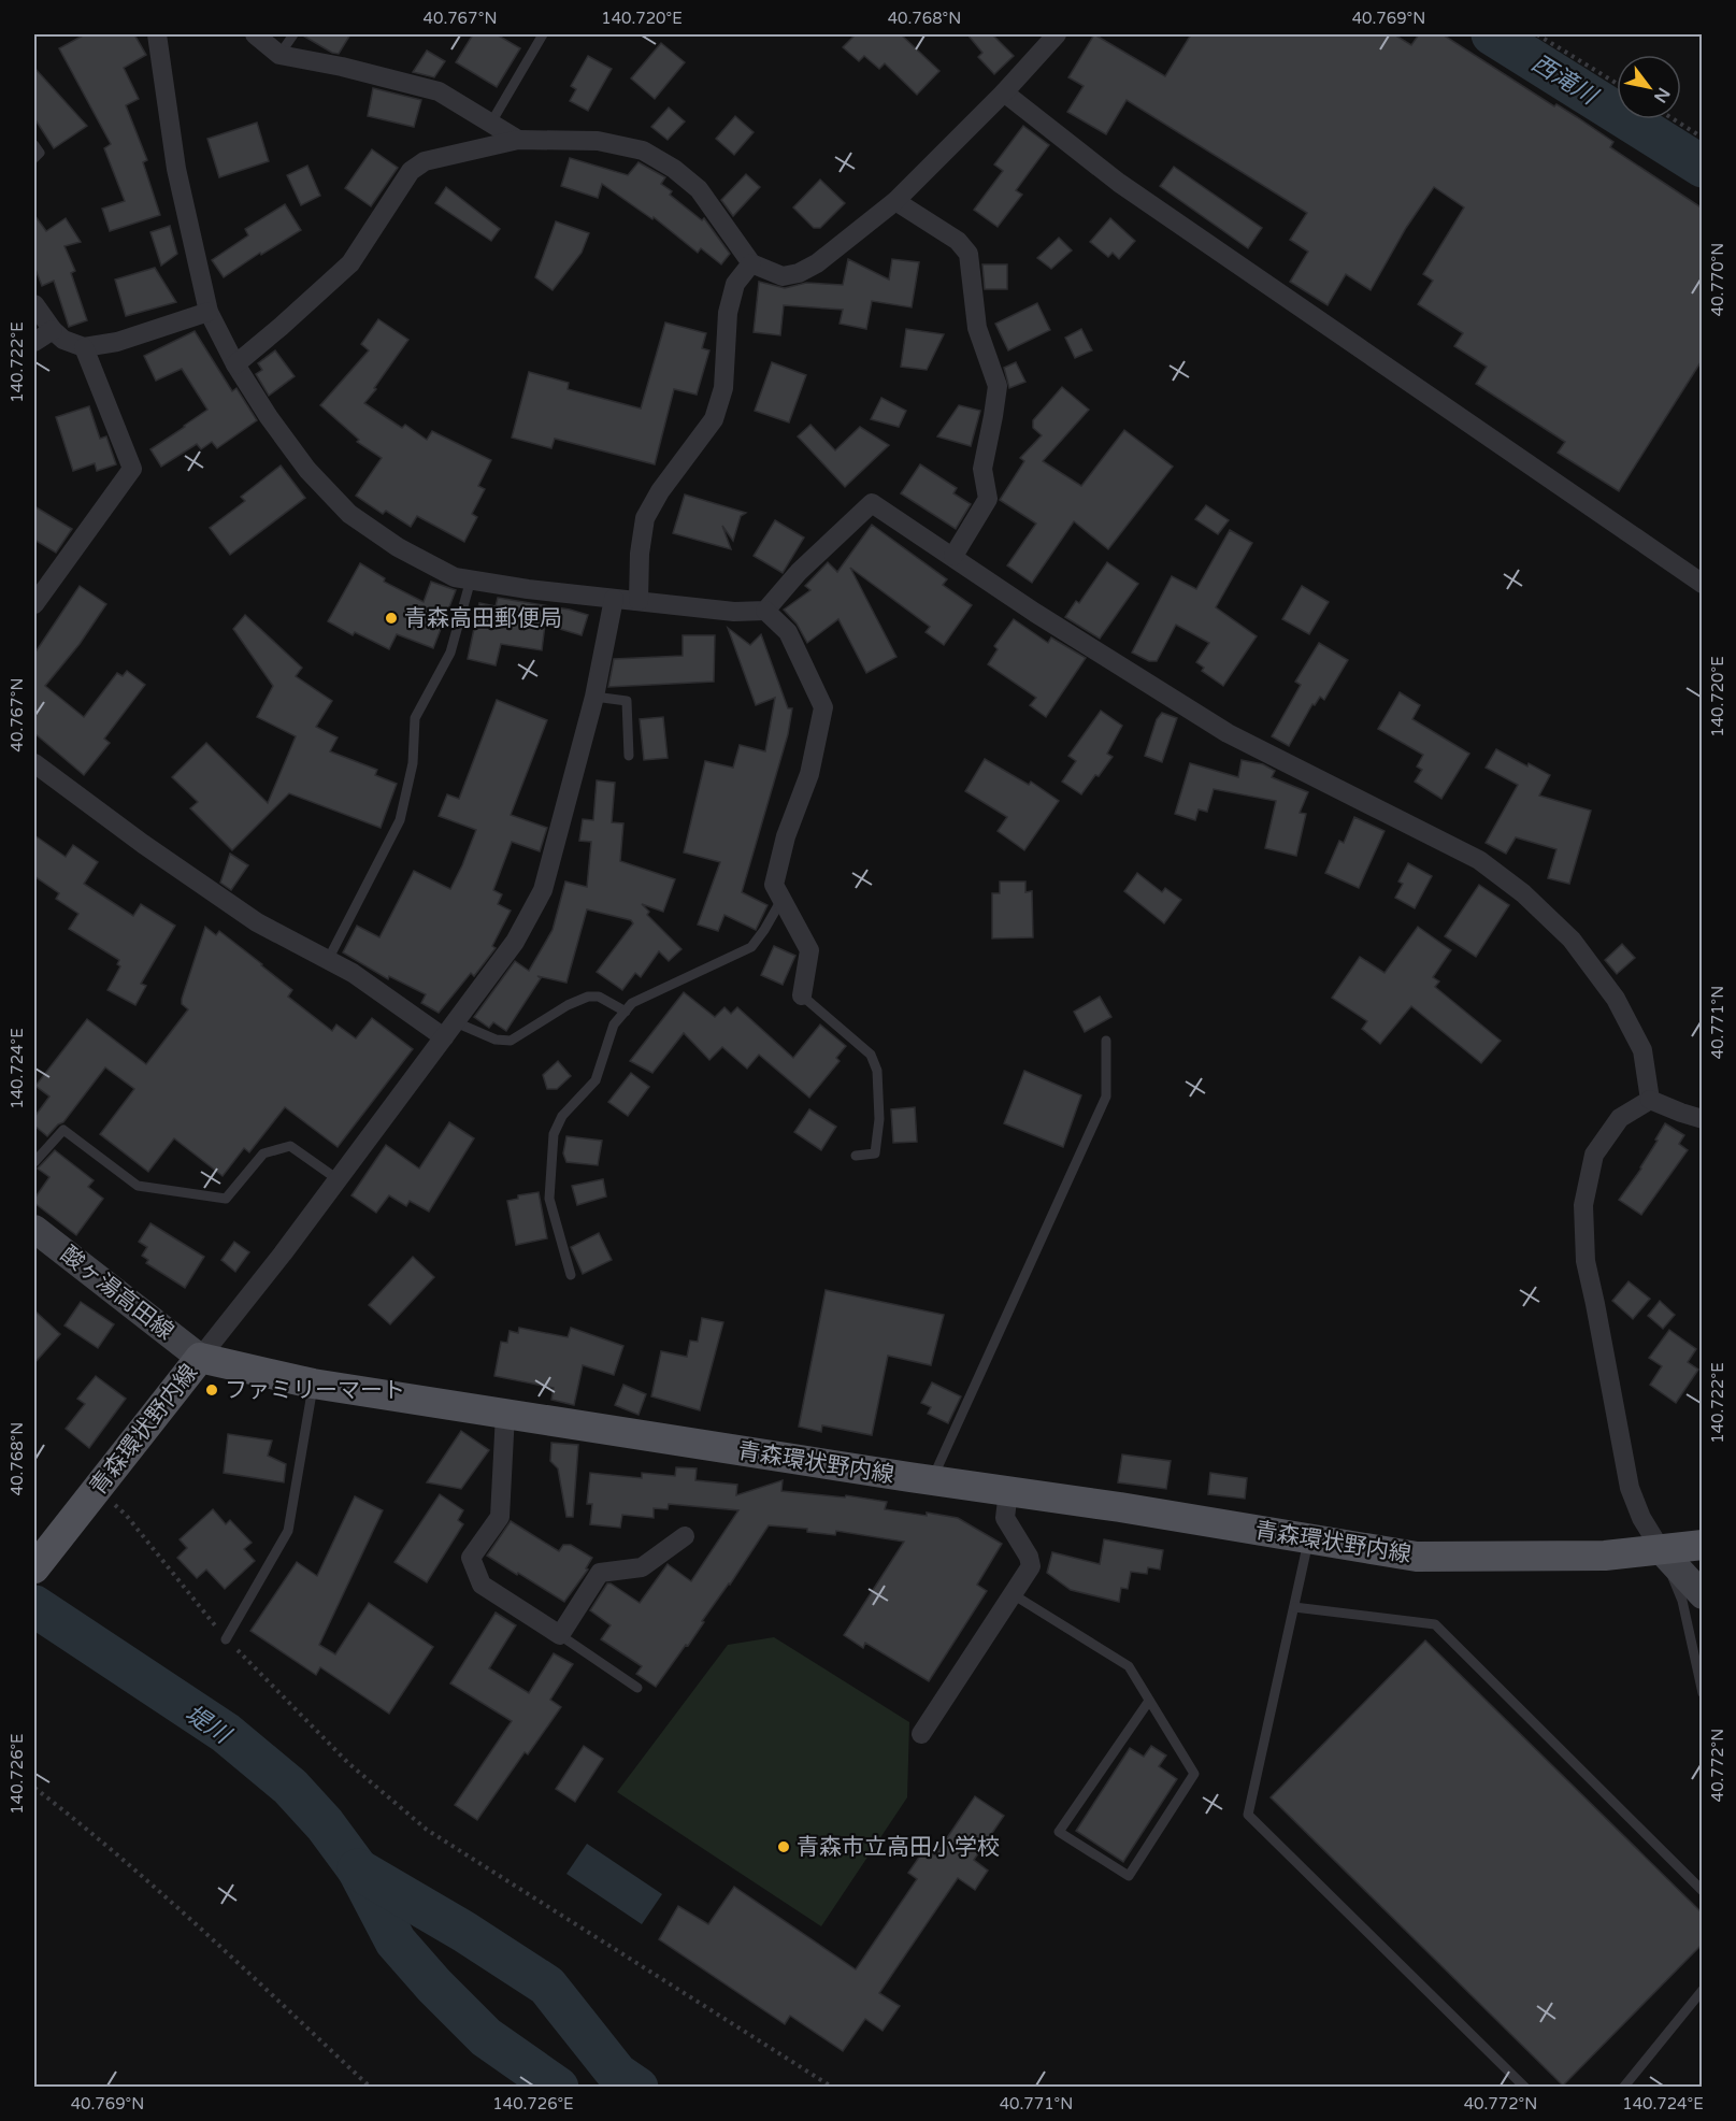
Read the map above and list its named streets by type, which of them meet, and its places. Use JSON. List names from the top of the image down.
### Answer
{
  "streets": {
    "main road": ["酸ヶ湯高田線", "青森環状野内線"]
  },
  "crossings": [
    ["酸ヶ湯高田線", "青森環状野内線"]
  ],
  "water": ["西滝川", "堤川"],
  "places": ["青森高田郵便局", "ファミリーマート", "青森市立高田小学校"],
  "north": "bottom right",
  "coordinates": [
    "40.767°N",
    "140.720°E",
    "40.768°N",
    "40.769°N",
    "40.770°N",
    "140.722°E",
    "40.771°N",
    "140.724°E",
    "40.772°N",
    "140.726°E"
  ]
}
